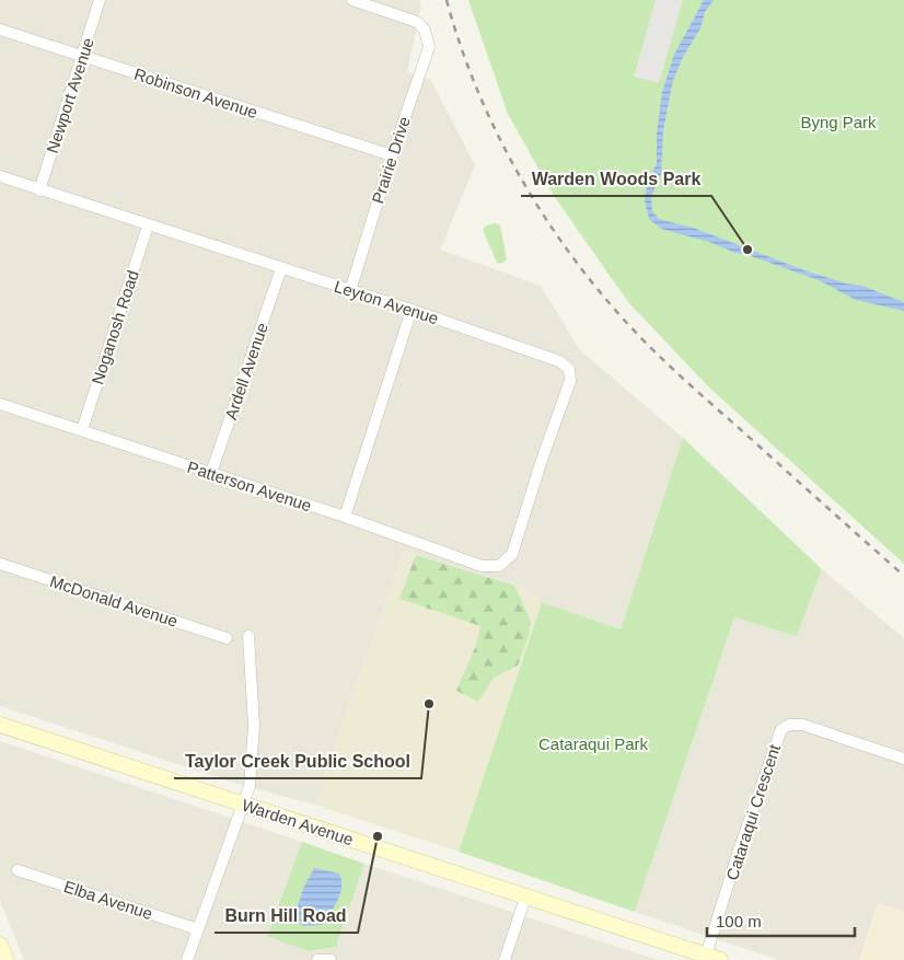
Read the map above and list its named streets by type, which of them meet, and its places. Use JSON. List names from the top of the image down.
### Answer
{
  "streets": {
    "main road": ["Warden Avenue"],
    "street": [
      "Robinson Avenue",
      "Newport Avenue",
      "Prairie Drive",
      "Leyton Avenue",
      "Noganosh Road",
      "Ardell Avenue",
      "Patterson Avenue",
      "McDonald Avenue",
      "Cataraqui Crescent",
      "Elba Avenue"
    ]
  },
  "crossings": [
    ["Robinson Avenue", "Newport Avenue"],
    ["Robinson Avenue", "Prairie Drive"],
    ["Newport Avenue", "Leyton Avenue"],
    ["Prairie Drive", "Leyton Avenue"],
    ["Leyton Avenue", "Noganosh Road"],
    ["Leyton Avenue", "Ardell Avenue"],
    ["Leyton Avenue", "Patterson Avenue"],
    ["Noganosh Road", "Patterson Avenue"],
    ["Ardell Avenue", "Patterson Avenue"],
    ["Cataraqui Crescent", "Warden Avenue"]
  ],
  "parks": ["Byng Park", "Cataraqui Park"],
  "places": ["Warden Woods Park", "Taylor Creek Public School", "Burn Hill Road"],
  "scale_bar": "100 m"
}
